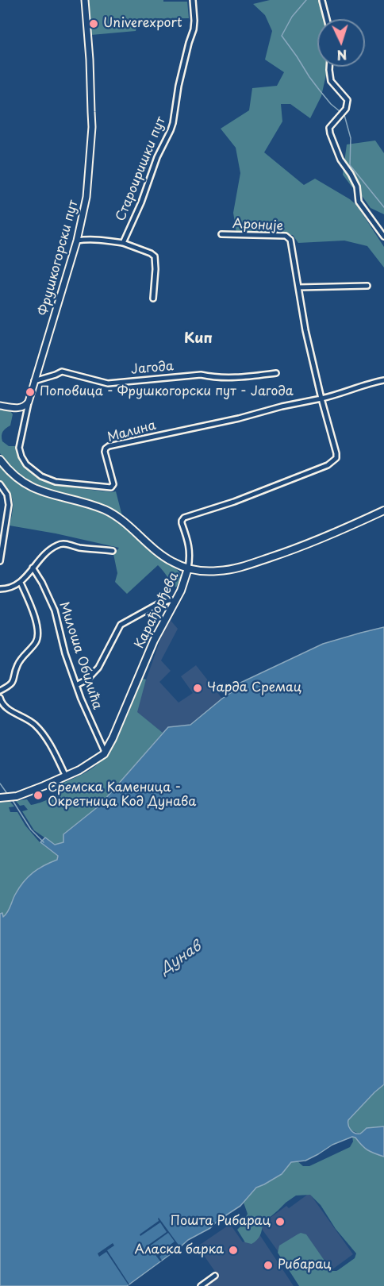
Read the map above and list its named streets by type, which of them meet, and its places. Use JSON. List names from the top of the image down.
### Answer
{
  "streets": {
    "main road": ["Карађорђева"],
    "street": [
      "Староиришки пут",
      "Ароније",
      "Фрушкогорски пут",
      "Јагода",
      "Малина",
      "Милоша Обилића"
    ]
  },
  "crossings": [
    ["Фрушкогорски пут", "Јагода"],
    ["Карађорђева", "Милоша Обилића"]
  ],
  "districts": ["Кип"],
  "water": ["Дунав"],
  "places": [
    "Univerexport",
    "Поповица - Фрушкогорски пут - Јагода",
    "Чарда Сремац",
    "Сремска Каменица - Окретница Код Дунава",
    "Пошта Рибарац",
    "Аласка барка",
    "Рибарац"
  ],
  "north": "bottom"
}
